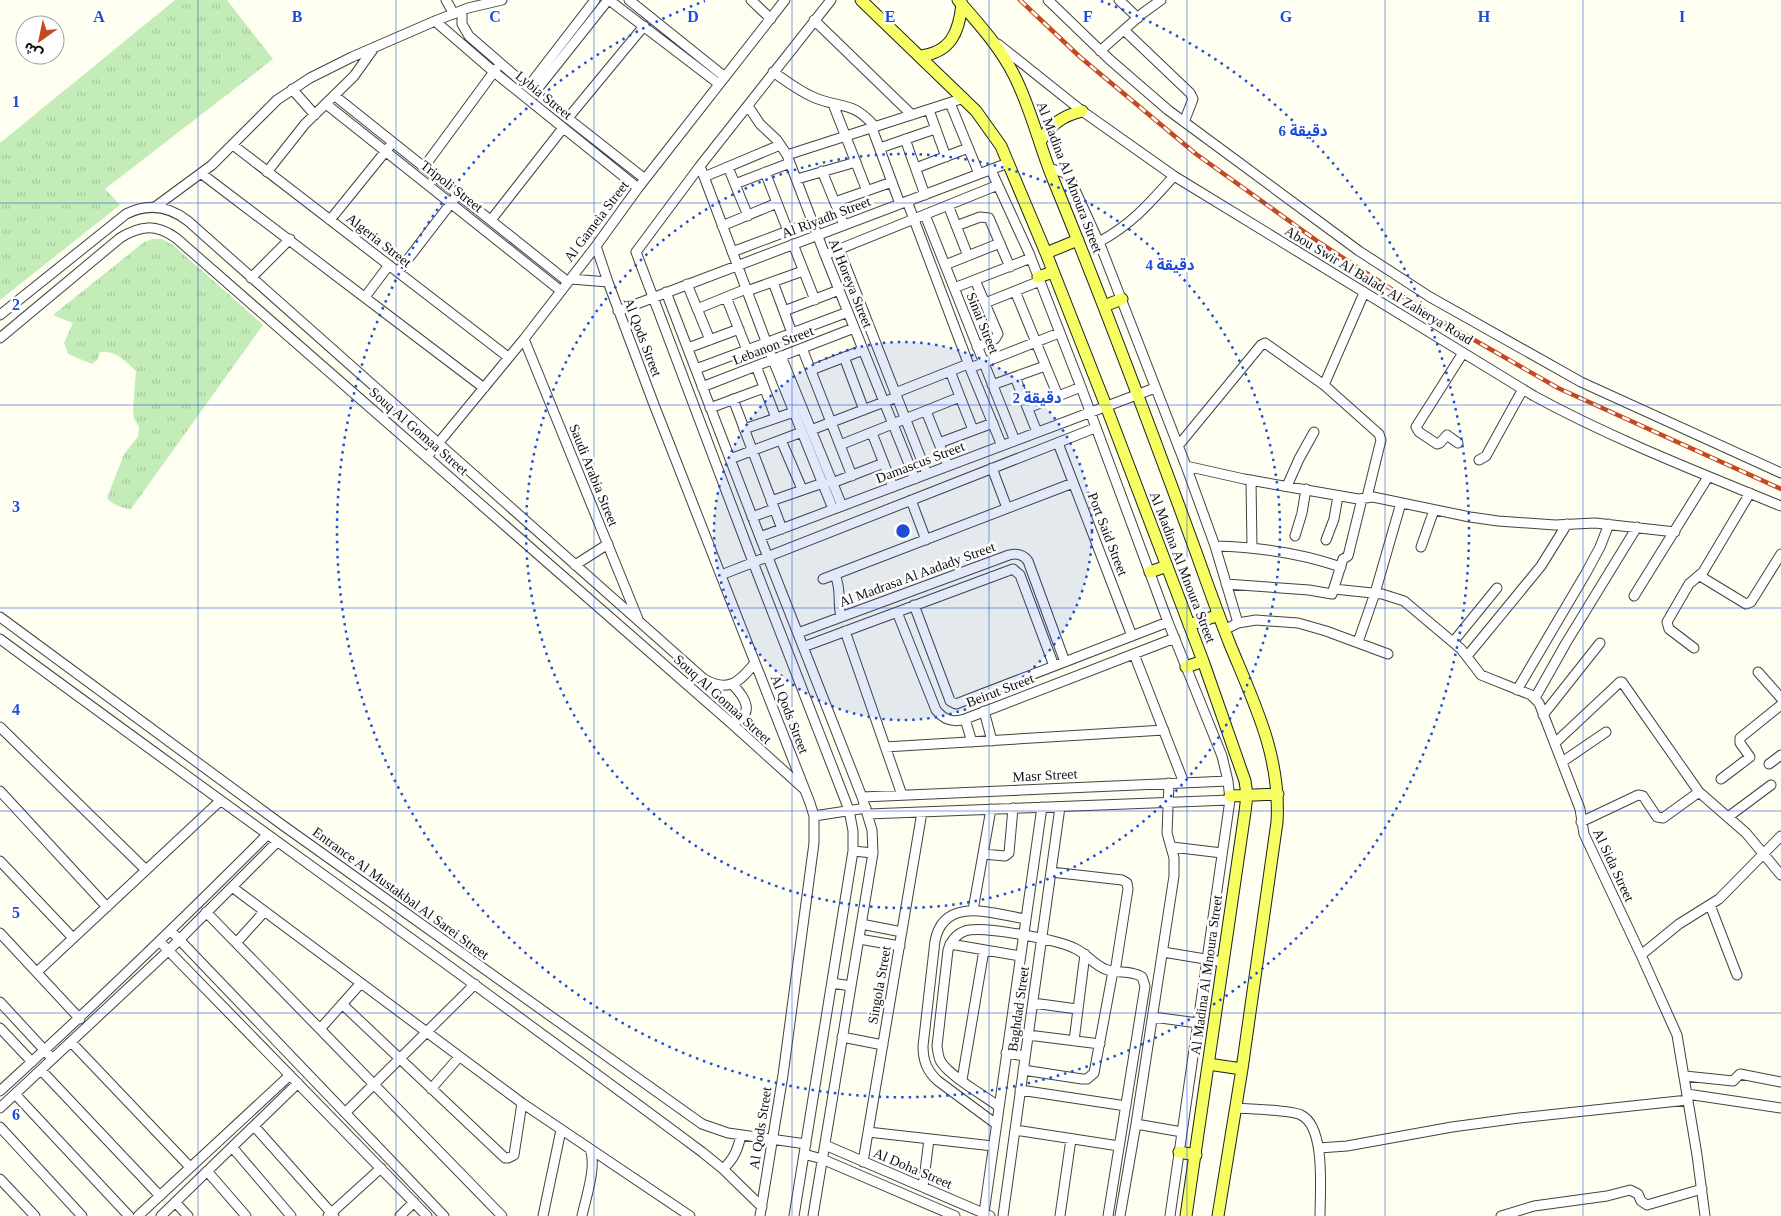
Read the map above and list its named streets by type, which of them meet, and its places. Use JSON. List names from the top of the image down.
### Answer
{
  "streets": {
    "main road": ["Al Madina Al Mnoura Street"],
    "street": [
      "Lybia Street",
      "Tripoli Street",
      "Al Riyadh Street",
      "Al Gameia Street",
      "Algeria Street",
      "Al Horeya Street",
      "Abou Swir Al Balad, Al Zaherya Road",
      "Sinai Street",
      "Al Qods Street",
      "Lebanon Street",
      "Souq Al Gomaa Street",
      "Damascus Street",
      "Saudi Arabia Street",
      "Port Said Street",
      "Al Madrasa Al Aadady Street",
      "Beirut Street",
      "Masr Street",
      "Al Sida Street",
      "Entrance Al Mustakbal Al Sarei Street",
      "Singola Street",
      "Baghdad Street",
      "Al Doha Street"
    ]
  },
  "crossings": [
    ["Lybia Street", "Al Gameia Street"],
    ["Al Madina Al Mnoura Street", "Al Riyadh Street"],
    ["Al Madina Al Mnoura Street", "Abou Swir Al Balad, Al Zaherya Road"],
    ["Al Madina Al Mnoura Street", "Damascus Street"],
    ["Tripoli Street", "Al Gameia Street"],
    ["Al Riyadh Street", "Al Horeya Street"],
    ["Al Riyadh Street", "Sinai Street"],
    ["Al Riyadh Street", "Al Qods Street"],
    ["Al Gameia Street", "Algeria Street"],
    ["Al Gameia Street", "Al Qods Street"],
    ["Al Gameia Street", "Souq Al Gomaa Street"],
    ["Al Gameia Street", "Saudi Arabia Street"],
    ["Al Horeya Street", "Lebanon Street"],
    ["Al Horeya Street", "Damascus Street"],
    ["Sinai Street", "Damascus Street"],
    ["Al Qods Street", "Lebanon Street"],
    ["Al Qods Street", "Souq Al Gomaa Street"],
    ["Al Qods Street", "Entrance Al Mustakbal Al Sarei Street"],
    ["Al Qods Street", "Al Doha Street"],
    ["Souq Al Gomaa Street", "Saudi Arabia Street"],
    ["Port Said Street", "Beirut Street"],
    ["Al Madrasa Al Aadady Street", "Beirut Street"],
    ["Singola Street", "Al Doha Street"],
    ["Baghdad Street", "Al Doha Street"]
  ],
  "north": "bottom left",
  "grid": {
    "columns": [
      "A",
      "B",
      "C",
      "D",
      "E",
      "F",
      "G",
      "H",
      "I"
    ],
    "rows": [
      "1",
      "2",
      "3",
      "4",
      "5",
      "6"
    ]
  },
  "rings": ["6 دقيقة", "4 دقيقة", "2 دقيقة"]
}
